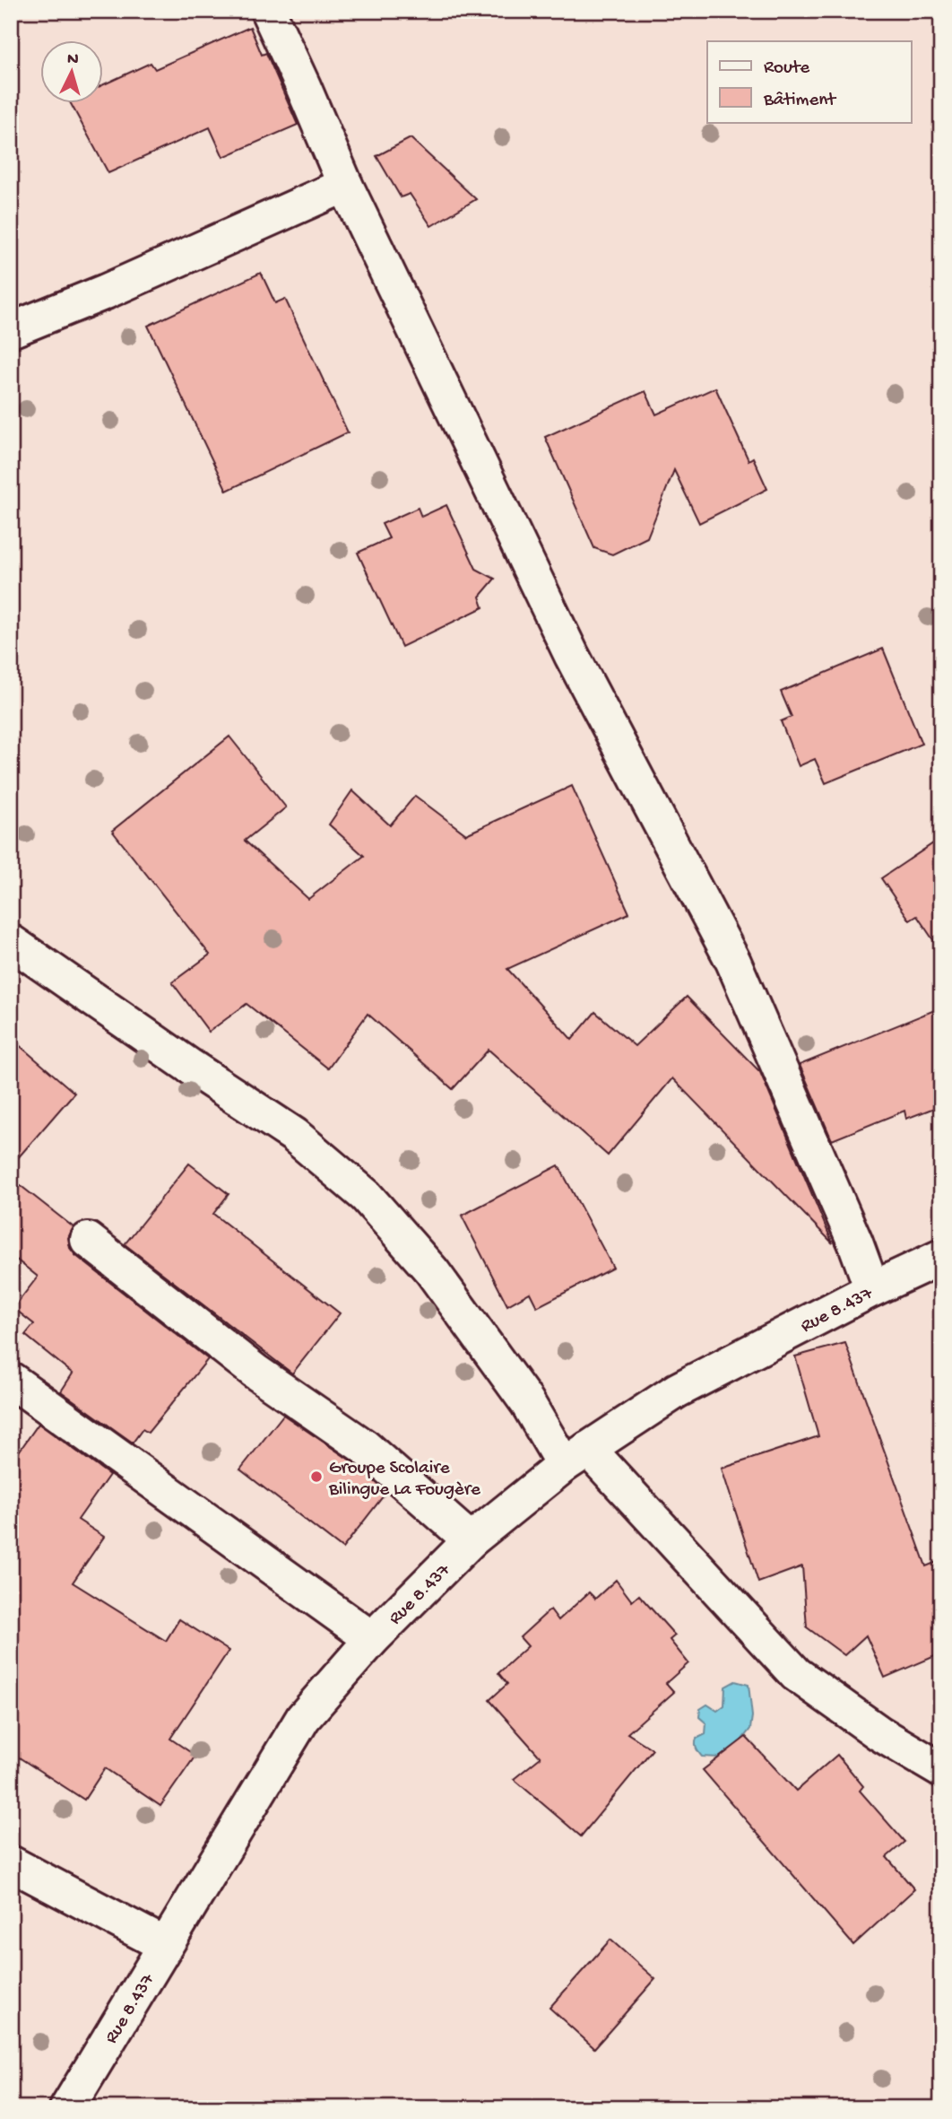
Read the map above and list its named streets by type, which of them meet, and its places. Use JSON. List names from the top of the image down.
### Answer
{
  "streets": {
    "street": ["Rue 8.437"]
  },
  "places": ["Groupe Scolaire Bilingue La Fougère"],
  "legend": ["Route", "Bâtiment"],
  "north": "top"
}
